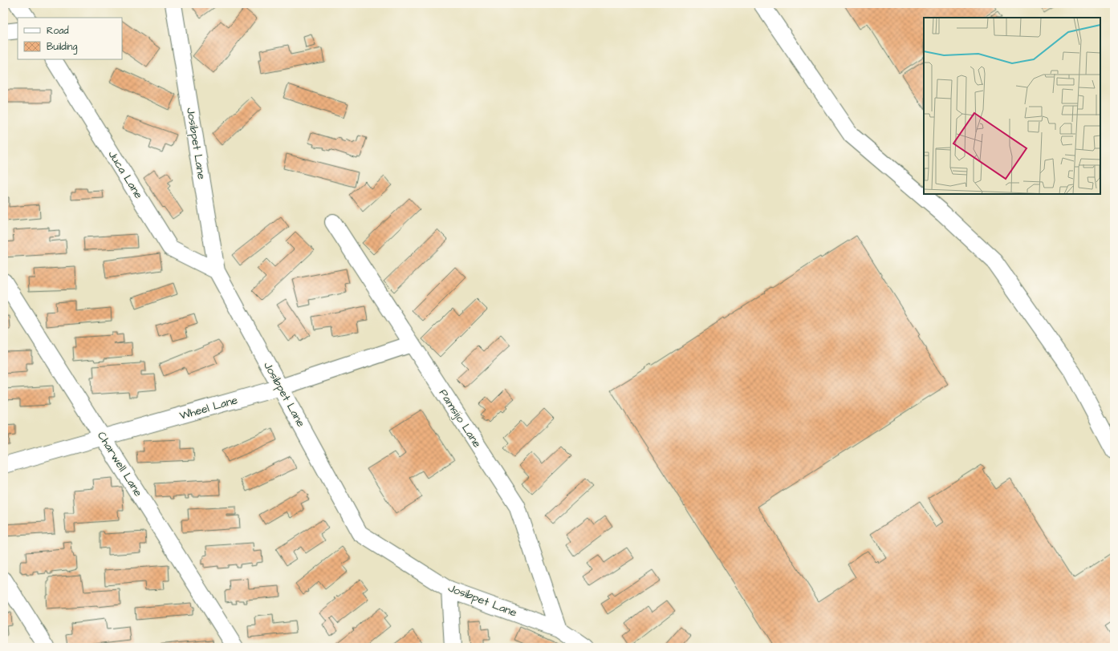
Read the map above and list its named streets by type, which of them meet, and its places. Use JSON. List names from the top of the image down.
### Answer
{
  "streets": {
    "street": [
      "Josibpet Lane",
      "Juca Lane",
      "Wheel Lane",
      "Pamsijo Lane",
      "Charwell Lane"
    ]
  },
  "crossings": [
    ["Josibpet Lane", "Juca Lane"],
    ["Josibpet Lane", "Wheel Lane"],
    ["Josibpet Lane", "Pamsijo Lane"],
    ["Wheel Lane", "Pamsijo Lane"],
    ["Wheel Lane", "Charwell Lane"]
  ],
  "legend": ["Road", "Building"]
}
